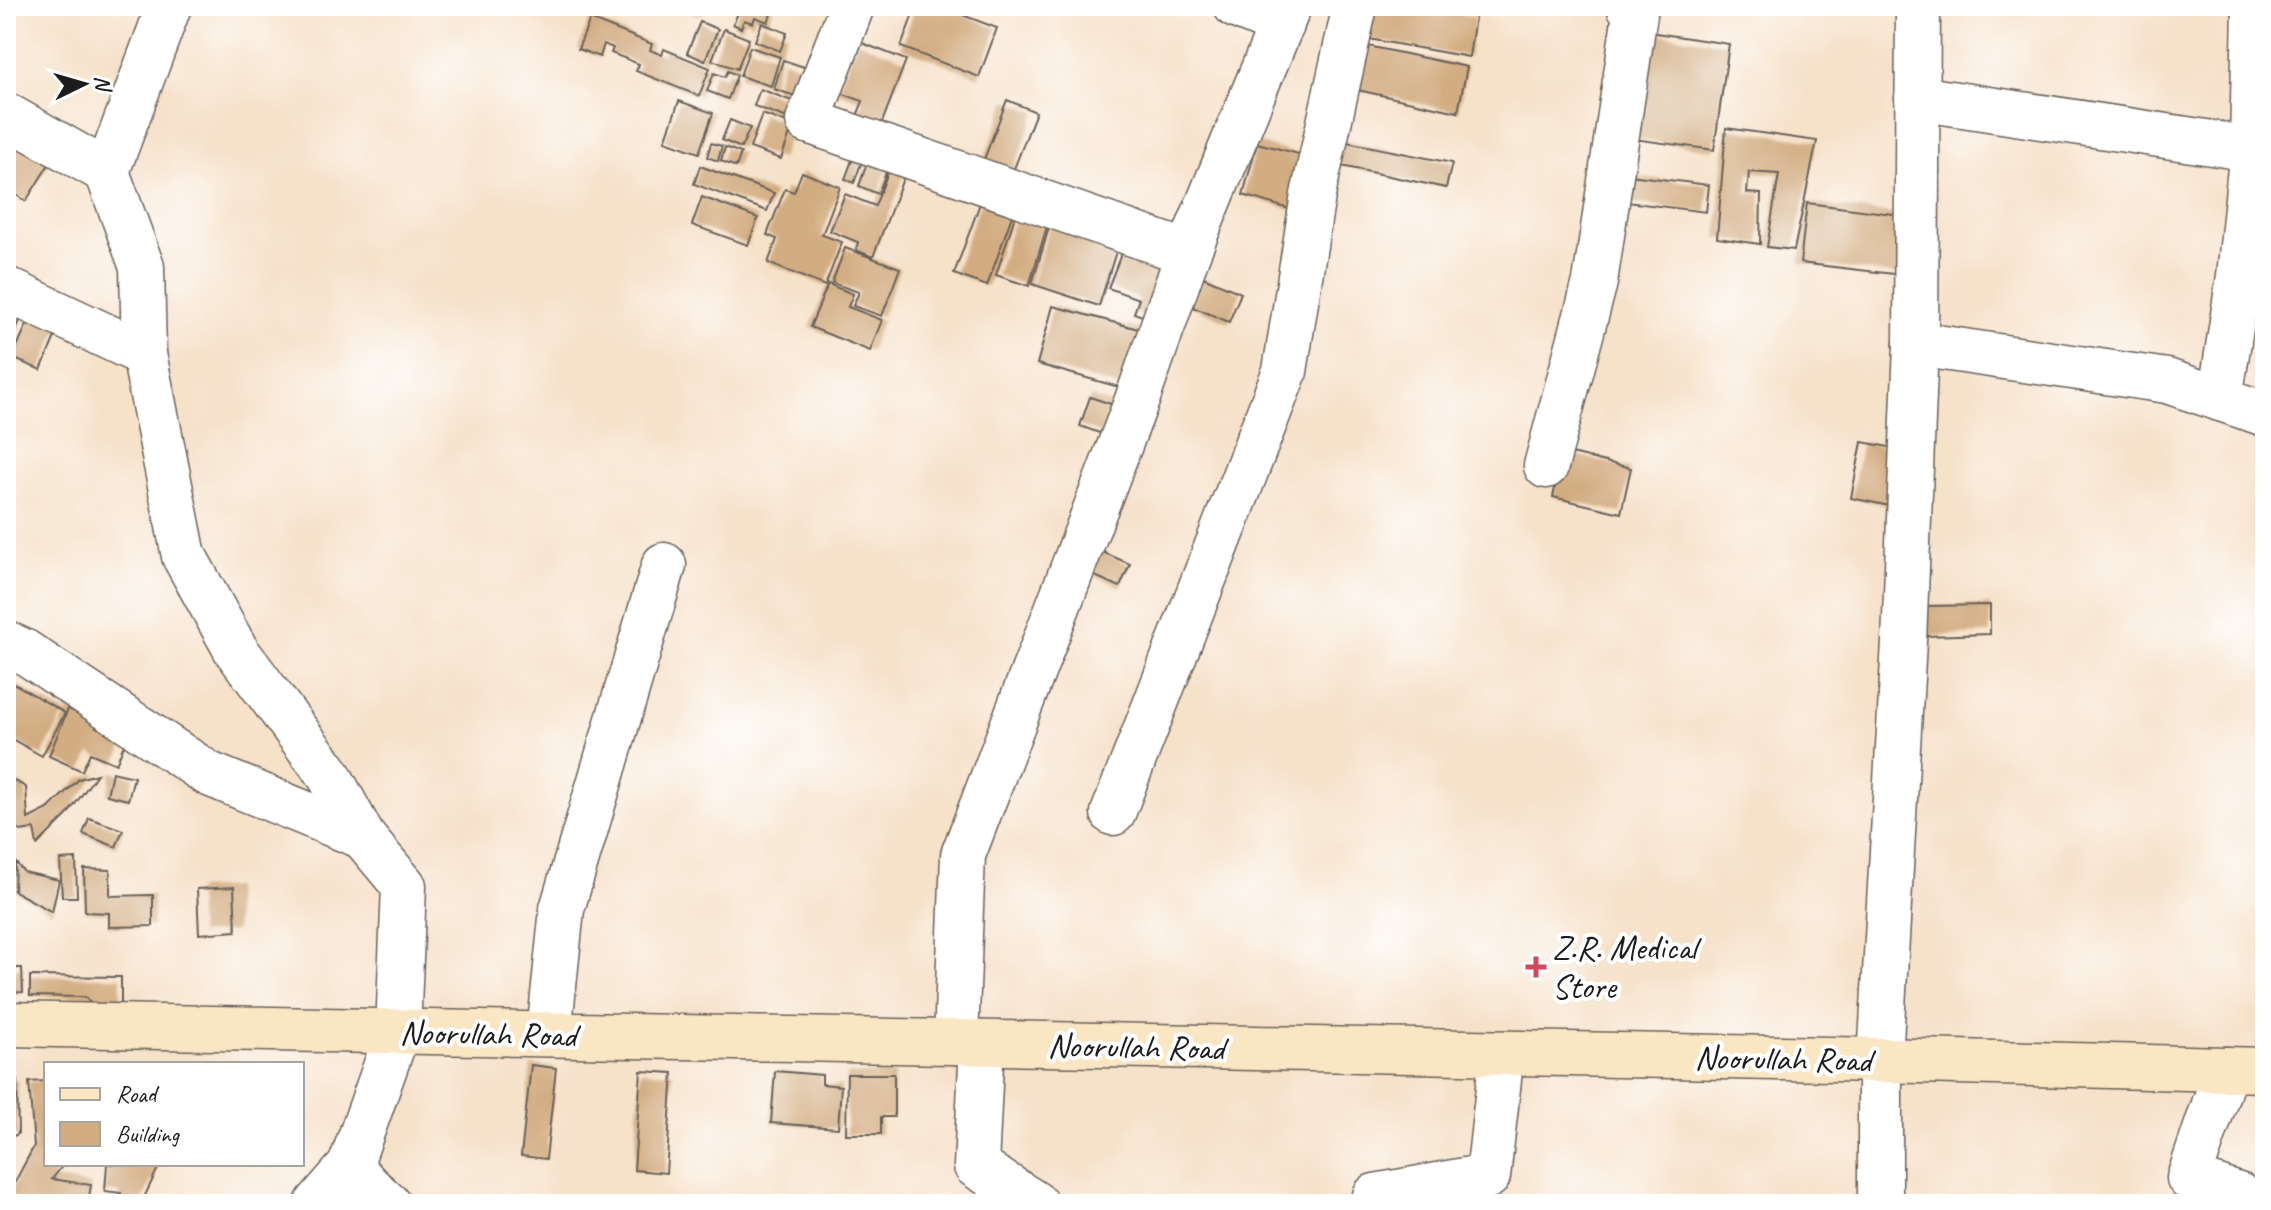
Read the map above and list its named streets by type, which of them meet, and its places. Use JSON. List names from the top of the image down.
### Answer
{
  "streets": {
    "main road": ["Noorullah Road"]
  },
  "places": {
    "health": ["Z.R. Medical Store"]
  },
  "legend": ["Road", "Building"],
  "north": "right"
}
